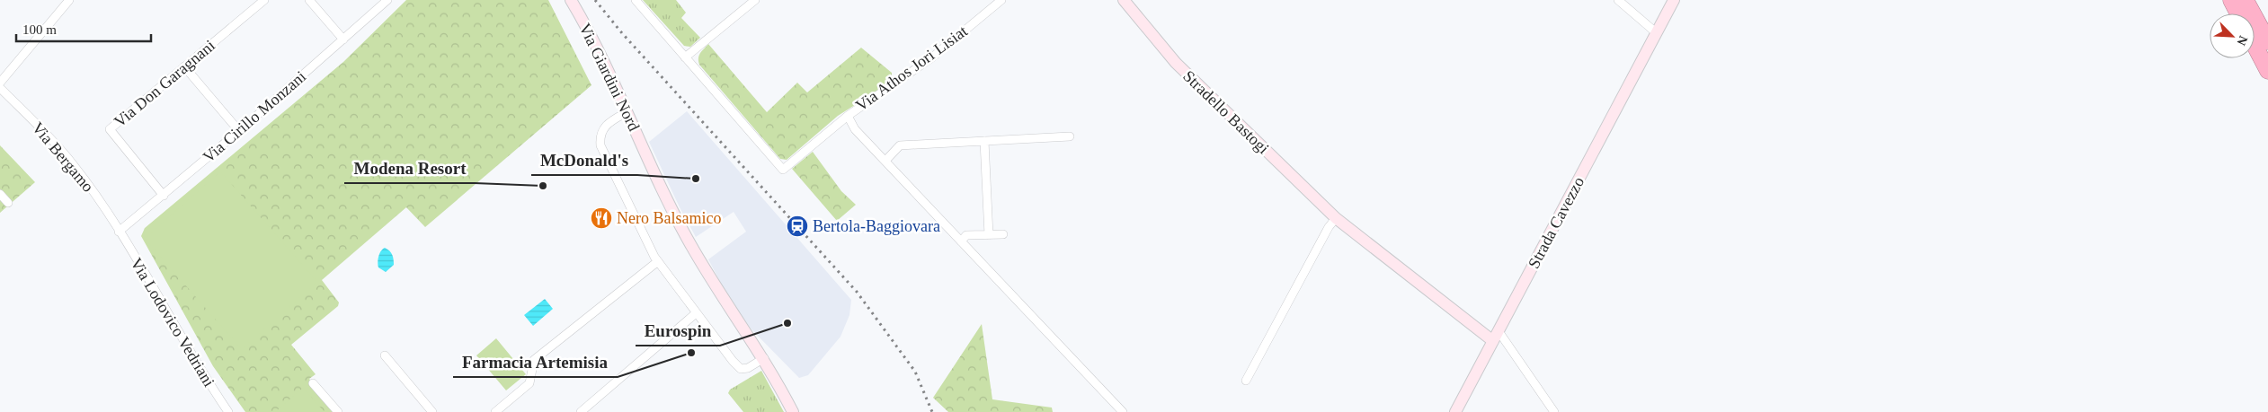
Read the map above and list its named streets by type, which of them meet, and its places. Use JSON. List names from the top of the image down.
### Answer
{
  "streets": {
    "street": [
      "Via Athos Jori Lisiat",
      "Via Giardini Nord",
      "Via Don Garagnani",
      "Stradello Bastogi",
      "Via Cirillo Monzani",
      "Via Bergamo",
      "Strada Cavezzo",
      "Via Lodovico Vedriani"
    ]
  },
  "crossings": [
    ["Via Don Garagnani", "Via Cirillo Monzani"],
    ["Stradello Bastogi", "Strada Cavezzo"],
    ["Via Cirillo Monzani", "Via Bergamo"],
    ["Via Cirillo Monzani", "Via Lodovico Vedriani"],
    ["Via Bergamo", "Via Lodovico Vedriani"]
  ],
  "places": {
    "other": [
      "McDonald's",
      "Modena Resort",
      "Eurospin",
      "Farmacia Artemisia"
    ],
    "restaurant": ["Nero Balsamico"],
    "station": ["Bertola-Baggiovara"]
  },
  "scale_bar": "100 m",
  "north": "bottom right"
}
